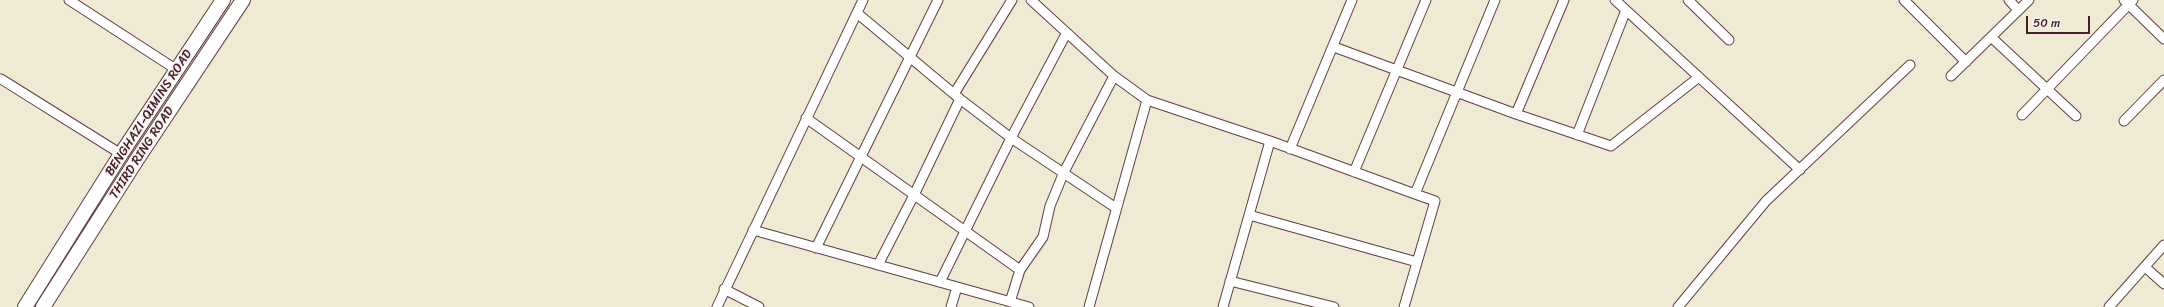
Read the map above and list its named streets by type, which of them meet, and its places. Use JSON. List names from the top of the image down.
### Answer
{
  "streets": {
    "main road": ["BENGHAZI-QIMINS ROAD", "THIRD RING ROAD"]
  },
  "scale_bar": "50 m"
}
